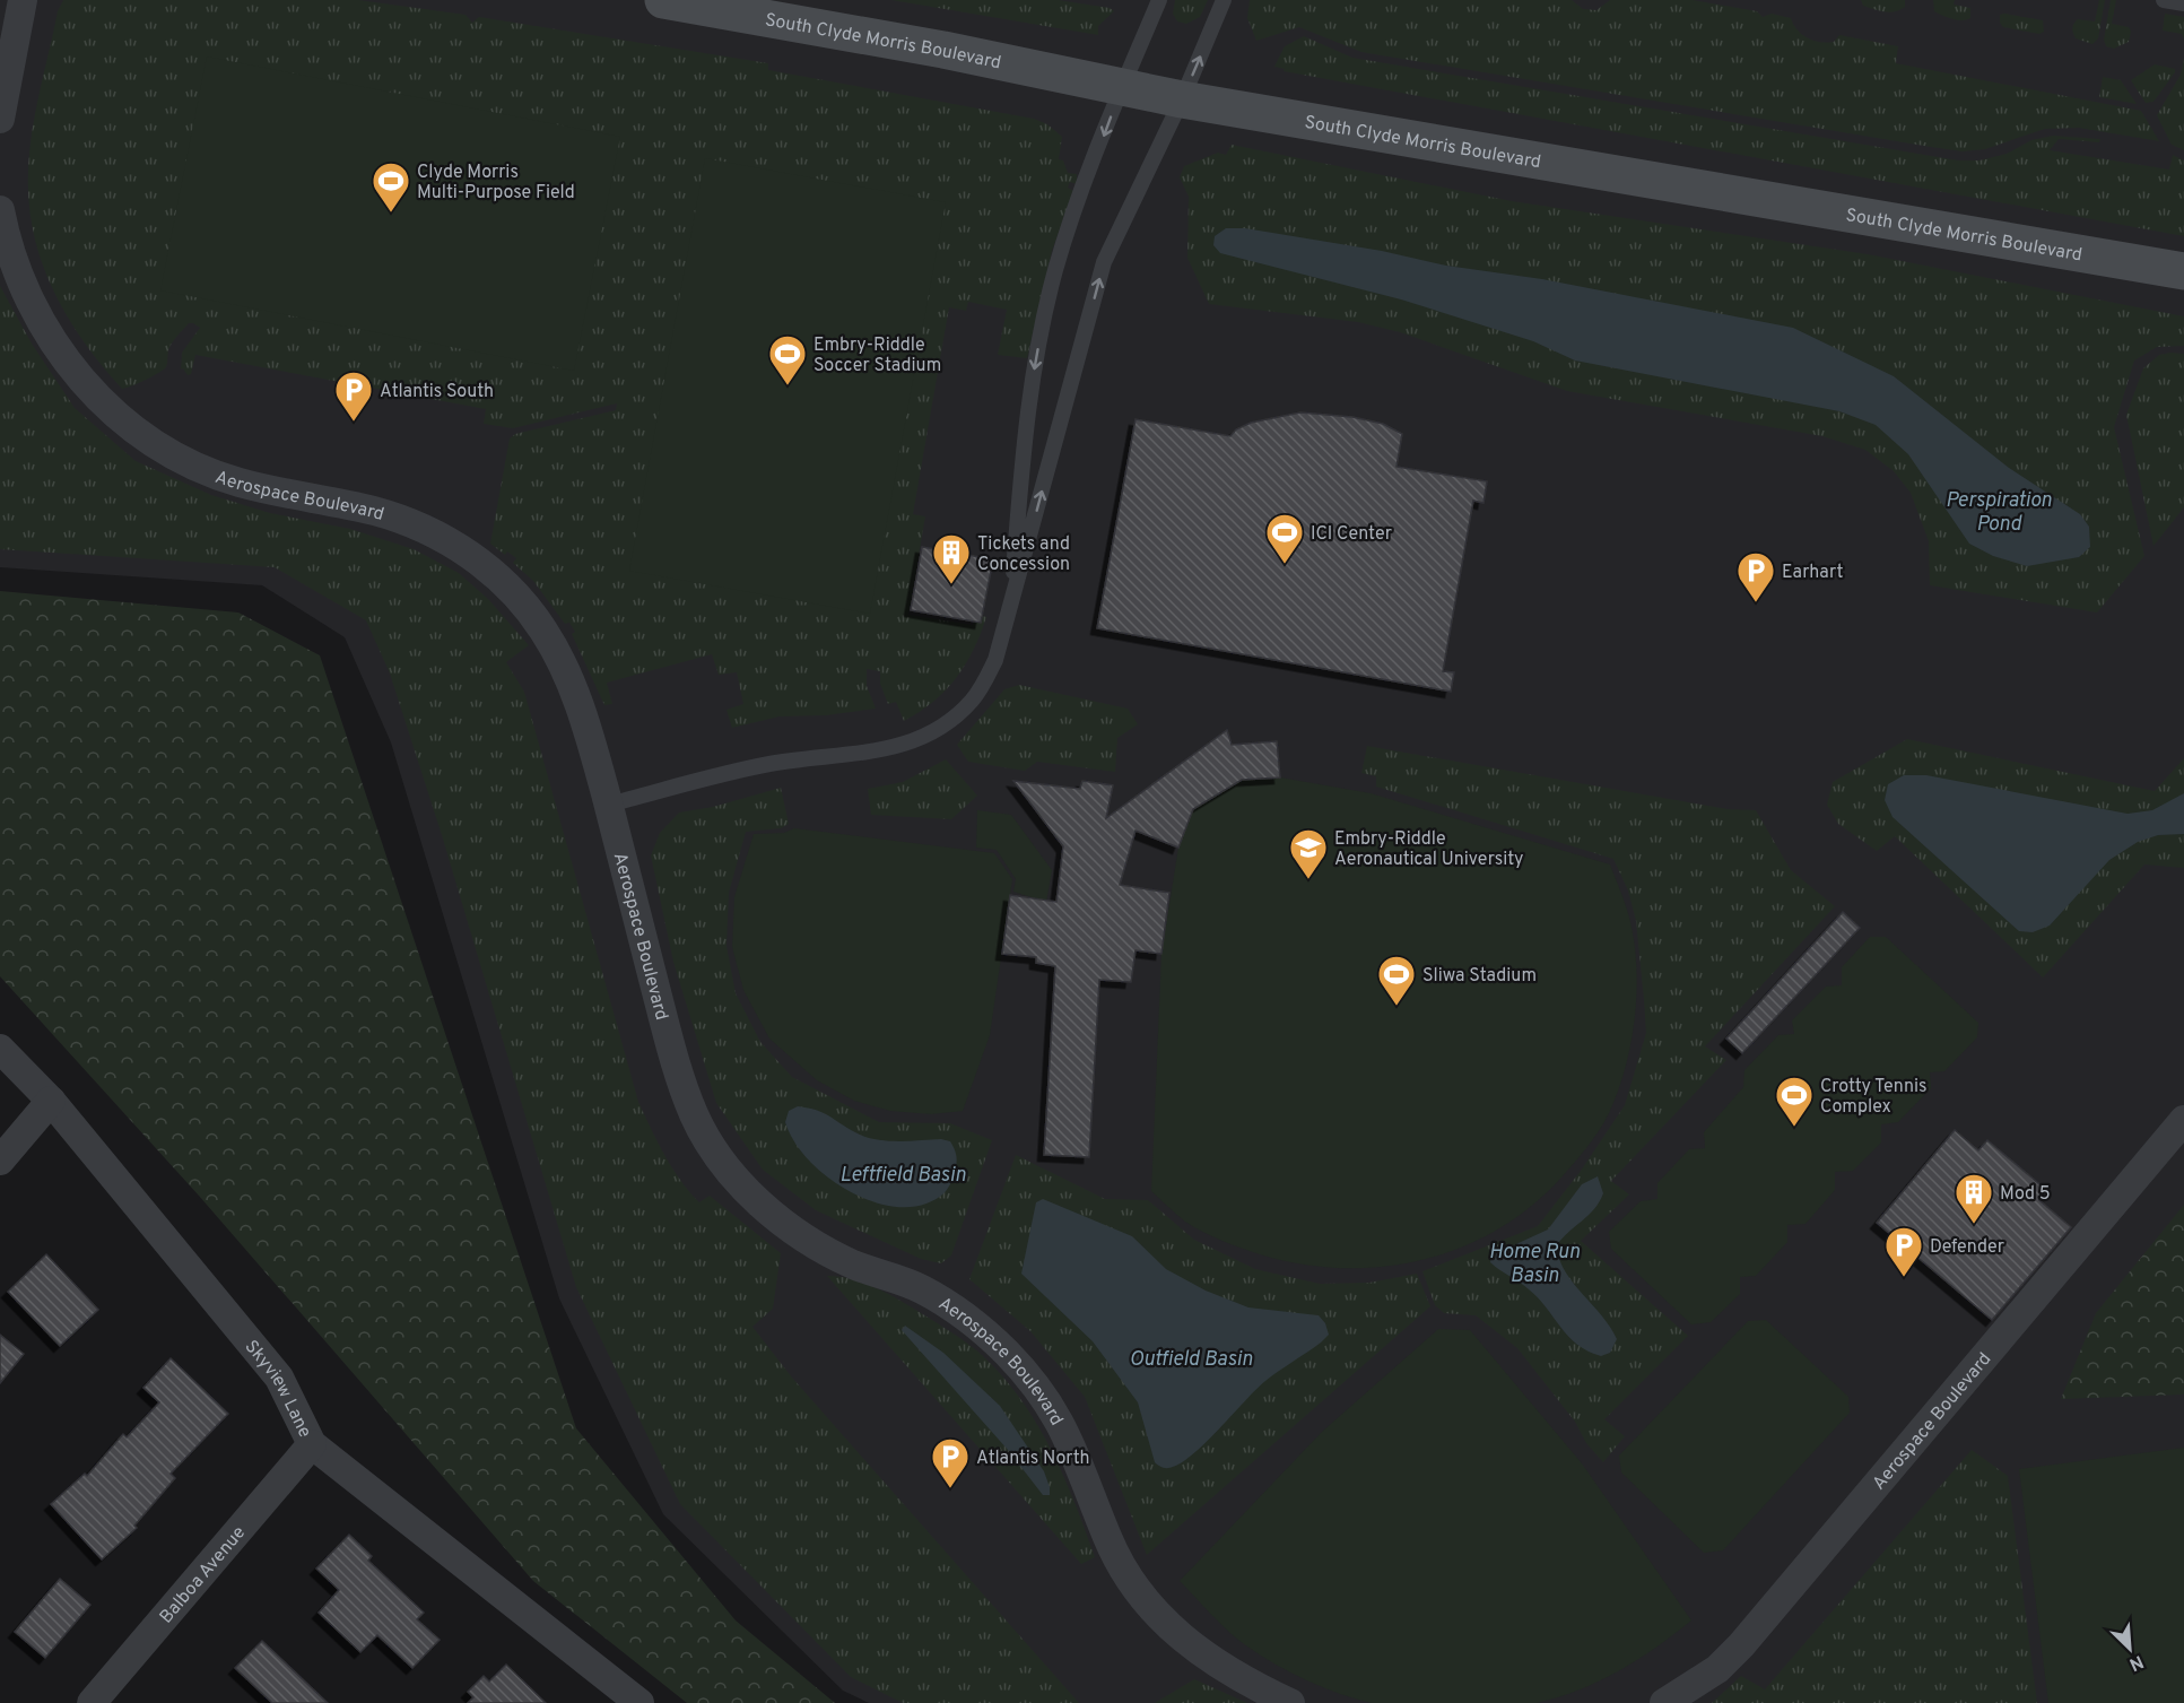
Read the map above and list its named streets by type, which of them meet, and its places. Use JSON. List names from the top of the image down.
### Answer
{
  "streets": {
    "main road": ["South Clyde Morris Boulevard"],
    "street": ["Aerospace Boulevard", "Skyview Lane", "Balboa Avenue"]
  },
  "crossings": [
    ["Skyview Lane", "Balboa Avenue"]
  ],
  "water": [
    "Perspiration Pond",
    "Leftfield Basin",
    "Home Run Basin",
    "Outfield Basin"
  ],
  "places": {
    "sports": [
      "Clyde Morris Multi-Purpose Field",
      "Embry-Riddle Soccer Stadium",
      "ICI Center",
      "Sliwa Stadium",
      "Crotty Tennis Complex"
    ],
    "parking": [
      "Atlantis South",
      "Earhart",
      "Defender",
      "Atlantis North"
    ],
    "building": ["Tickets and Concession", "Mod 5"],
    "school or university": ["Embry-Riddle Aeronautical University"]
  },
  "north": "bottom right"
}
